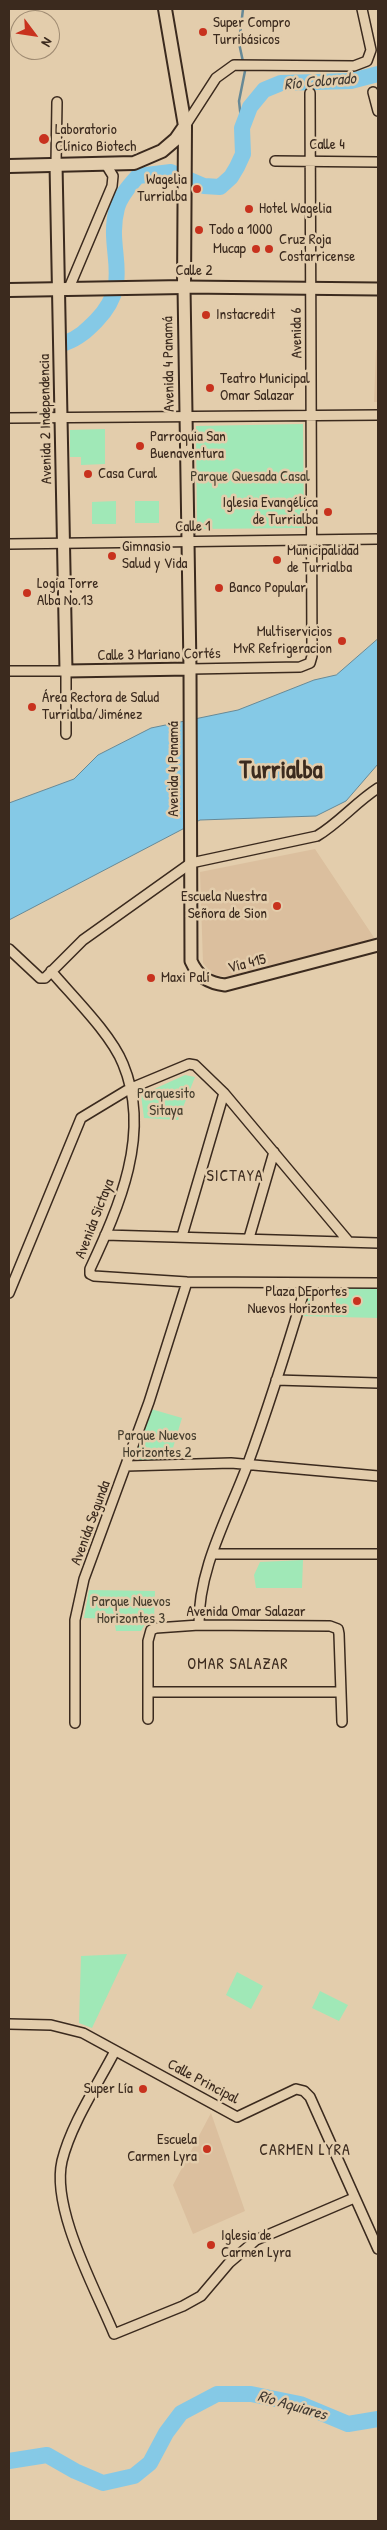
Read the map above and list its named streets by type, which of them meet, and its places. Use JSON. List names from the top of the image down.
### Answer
{
  "streets": {
    "main road": ["Calle 2", "Avenida 4 Panamá"],
    "street": [
      "Calle 4",
      "Avenida 6",
      "Avenida 2 Independencia",
      "Calle 1",
      "Calle 3 Mariano Cortés",
      "Vía 415",
      "Avenida Sictaya",
      "Avenida Segunda",
      "Avenida Omar Salazar",
      "Calle Principal"
    ]
  },
  "crossings": [
    ["Calle 4", "Avenida 6"],
    ["Calle 2", "Avenida 6"],
    ["Calle 2", "Avenida 4 Panamá"],
    ["Calle 2", "Avenida 2 Independencia"],
    ["Avenida 6", "Calle 1"],
    ["Avenida 6", "Calle 3 Mariano Cortés"],
    ["Avenida 4 Panamá", "Calle 1"],
    ["Avenida 4 Panamá", "Calle 3 Mariano Cortés"],
    ["Avenida 4 Panamá", "Vía 415"],
    ["Avenida 2 Independencia", "Calle 1"],
    ["Avenida 2 Independencia", "Calle 3 Mariano Cortés"],
    ["Avenida Sictaya", "Avenida Segunda"]
  ],
  "districts": [
    "Turrialba",
    "SICTAYA",
    "OMAR SALAZAR",
    "CARMEN LYRA"
  ],
  "water": ["Río Colorado", "Río Aquiares"],
  "parks": [
    "Parque Quesada Casal",
    "Parquesito Sitaya",
    "Parque Nuevos Horizontes 2",
    "Parque Nuevos Horizontes 3"
  ],
  "places": [
    "Super Compro Turribásicos",
    "Laboratorio Clínico Biotech",
    "Wagelia Turrialba",
    "Hotel Wagelia",
    "Todo a 1000",
    "Mucap",
    "Cruz Roja Costarricense",
    "Instacredit",
    "Teatro Municipal Omar Salazar",
    "Parroquia San Buenaventura",
    "Casa Cural",
    "Iglesia Evangélica de Turrialba",
    "Gimnasio Salud y Vida",
    "Municipalidad de Turrialba",
    "Banco Popular",
    "Logia Torre Alba No.13",
    "Multiservicios MvR Refrigeracion",
    "Área Rectora de Salud Turrialba/Jiménez",
    "Escuela Nuestra Señora de Sion",
    "Maxi Palí",
    "Plaza DEportes Nuevos Horizontes",
    "Super Lía",
    "Escuela Carmen Lyra",
    "Iglesia de Carmen Lyra"
  ],
  "north": "bottom right"
}
